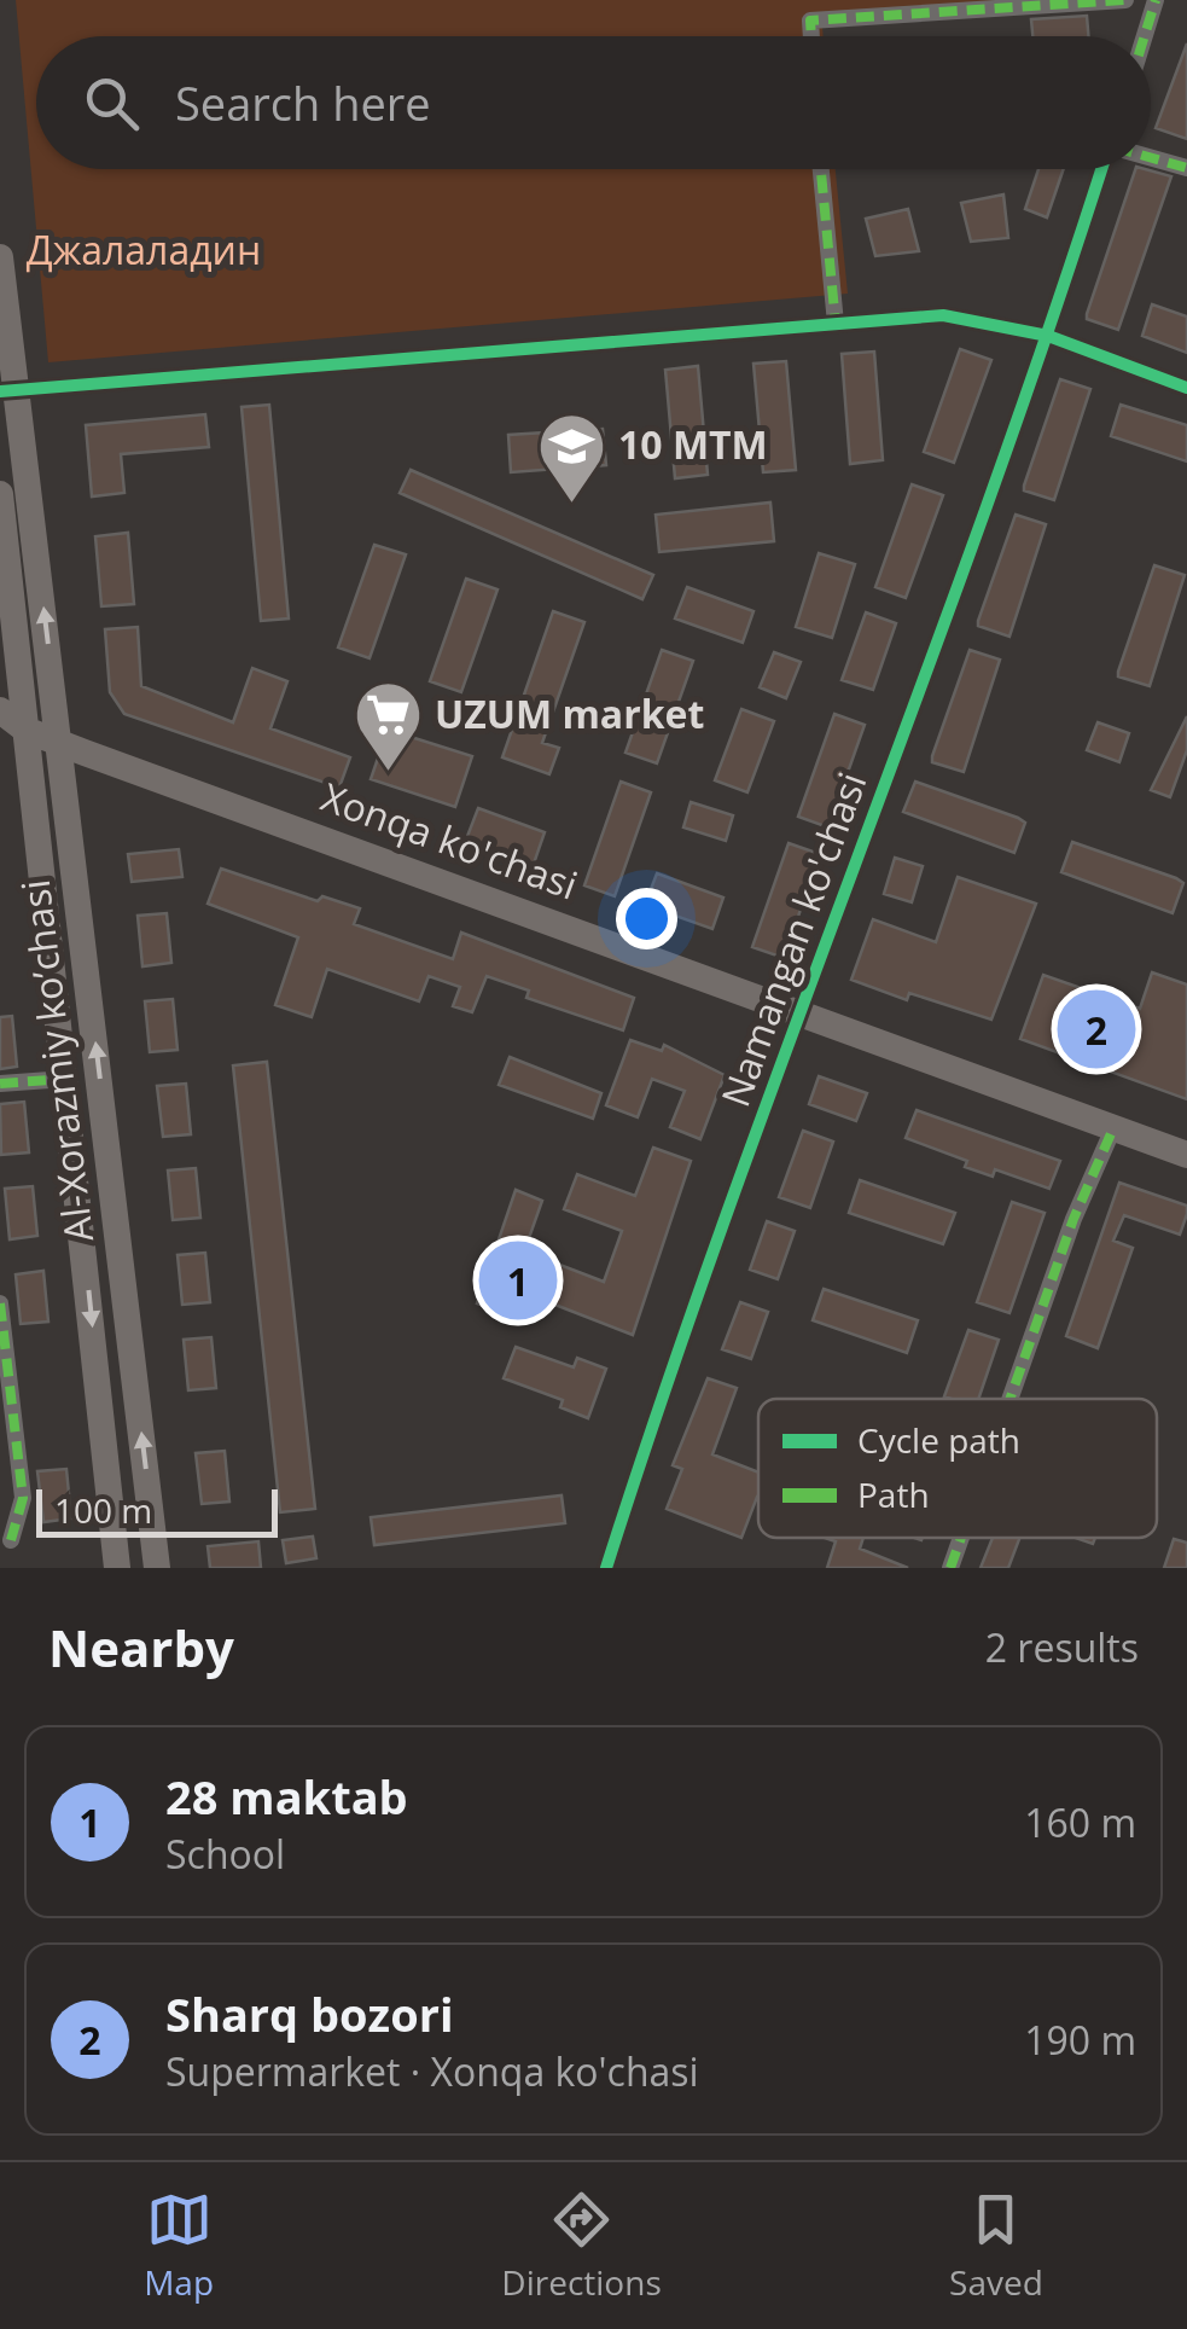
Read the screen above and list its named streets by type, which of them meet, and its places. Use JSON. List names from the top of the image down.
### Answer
{
  "streets": {
    "main road": ["Xonqa ko'chasi", "Al-Xorazmiy ko’chasi"],
    "street": ["Namangan ko'chasi"]
  },
  "crossings": [
    ["Xonqa ko'chasi", "Namangan ko'chasi"],
    ["Xonqa ko'chasi", "Al-Xorazmiy ko’chasi"]
  ],
  "parks": ["Джалаладин"],
  "places": {
    "school or university": ["10 MTM"],
    "supermarket": ["UZUM market"]
  },
  "legend": ["Cycle path", "Path"],
  "scale_bar": "100 m",
  "page": {
    "search": "Search here",
    "pins": ["2", "1"],
    "scale": "100 m",
    "heading": ["Nearby", "2 results"],
    "list": [
      {
        "mark": "1",
        "name": "28 maktab",
        "note": "School",
        "value": "160 m"
      },
      {
        "mark": "2",
        "name": "Sharq bozori",
        "note": "Supermarket · Xonqa ko'chasi",
        "value": "190 m"
      }
    ],
    "nav": ["Map", "Directions", "Saved"]
  }
}
